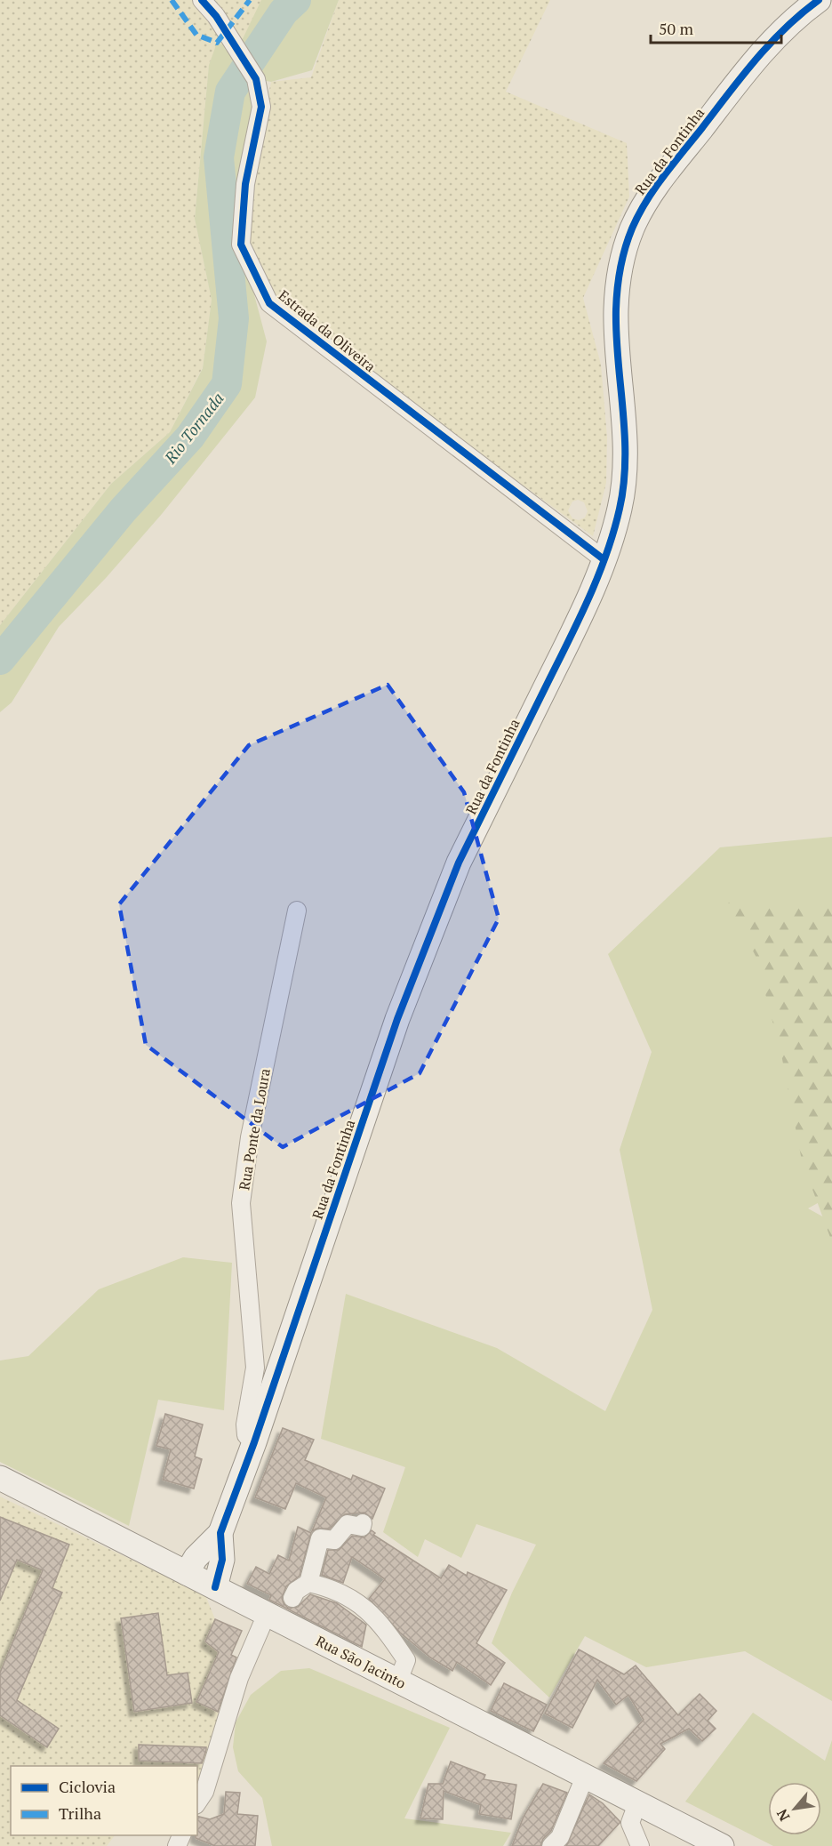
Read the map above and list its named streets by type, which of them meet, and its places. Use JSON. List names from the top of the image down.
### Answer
{
  "streets": {
    "street": [
      "Rua da Fontinha",
      "Estrada da Oliveira",
      "Rua Ponte da Loura",
      "Rua São Jacinto"
    ]
  },
  "crossings": [
    ["Rua da Fontinha", "Estrada da Oliveira"],
    ["Rua da Fontinha", "Rua Ponte da Loura"],
    ["Rua da Fontinha", "Rua São Jacinto"]
  ],
  "water": ["Rio Tornada"],
  "legend": ["Ciclovia", "Trilha"],
  "scale_bar": "50 m",
  "north": "bottom left"
}
